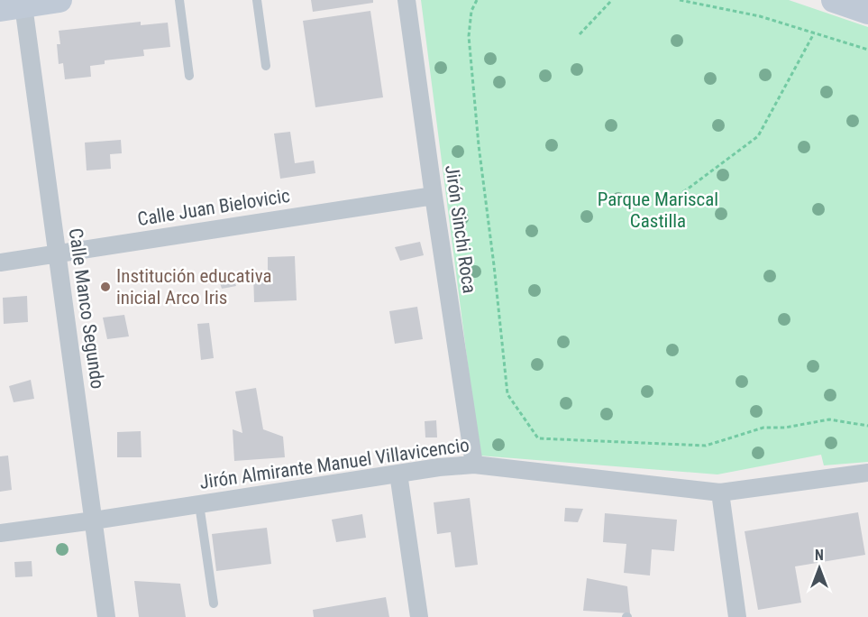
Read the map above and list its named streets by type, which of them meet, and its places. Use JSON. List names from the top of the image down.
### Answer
{
  "streets": {
    "street": [
      "Calle Juan Bielovicic",
      "Jirón Sinchi Roca",
      "Calle Manco Segundo",
      "Jirón Almirante Manuel Villavicencio"
    ]
  },
  "crossings": [
    ["Calle Juan Bielovicic", "Jirón Sinchi Roca"],
    ["Calle Juan Bielovicic", "Calle Manco Segundo"],
    ["Jirón Sinchi Roca", "Jirón Almirante Manuel Villavicencio"],
    ["Calle Manco Segundo", "Jirón Almirante Manuel Villavicencio"]
  ],
  "parks": ["Parque Mariscal Castilla"],
  "places": ["Institución educativa inicial Arco Iris"],
  "north": "top"
}
